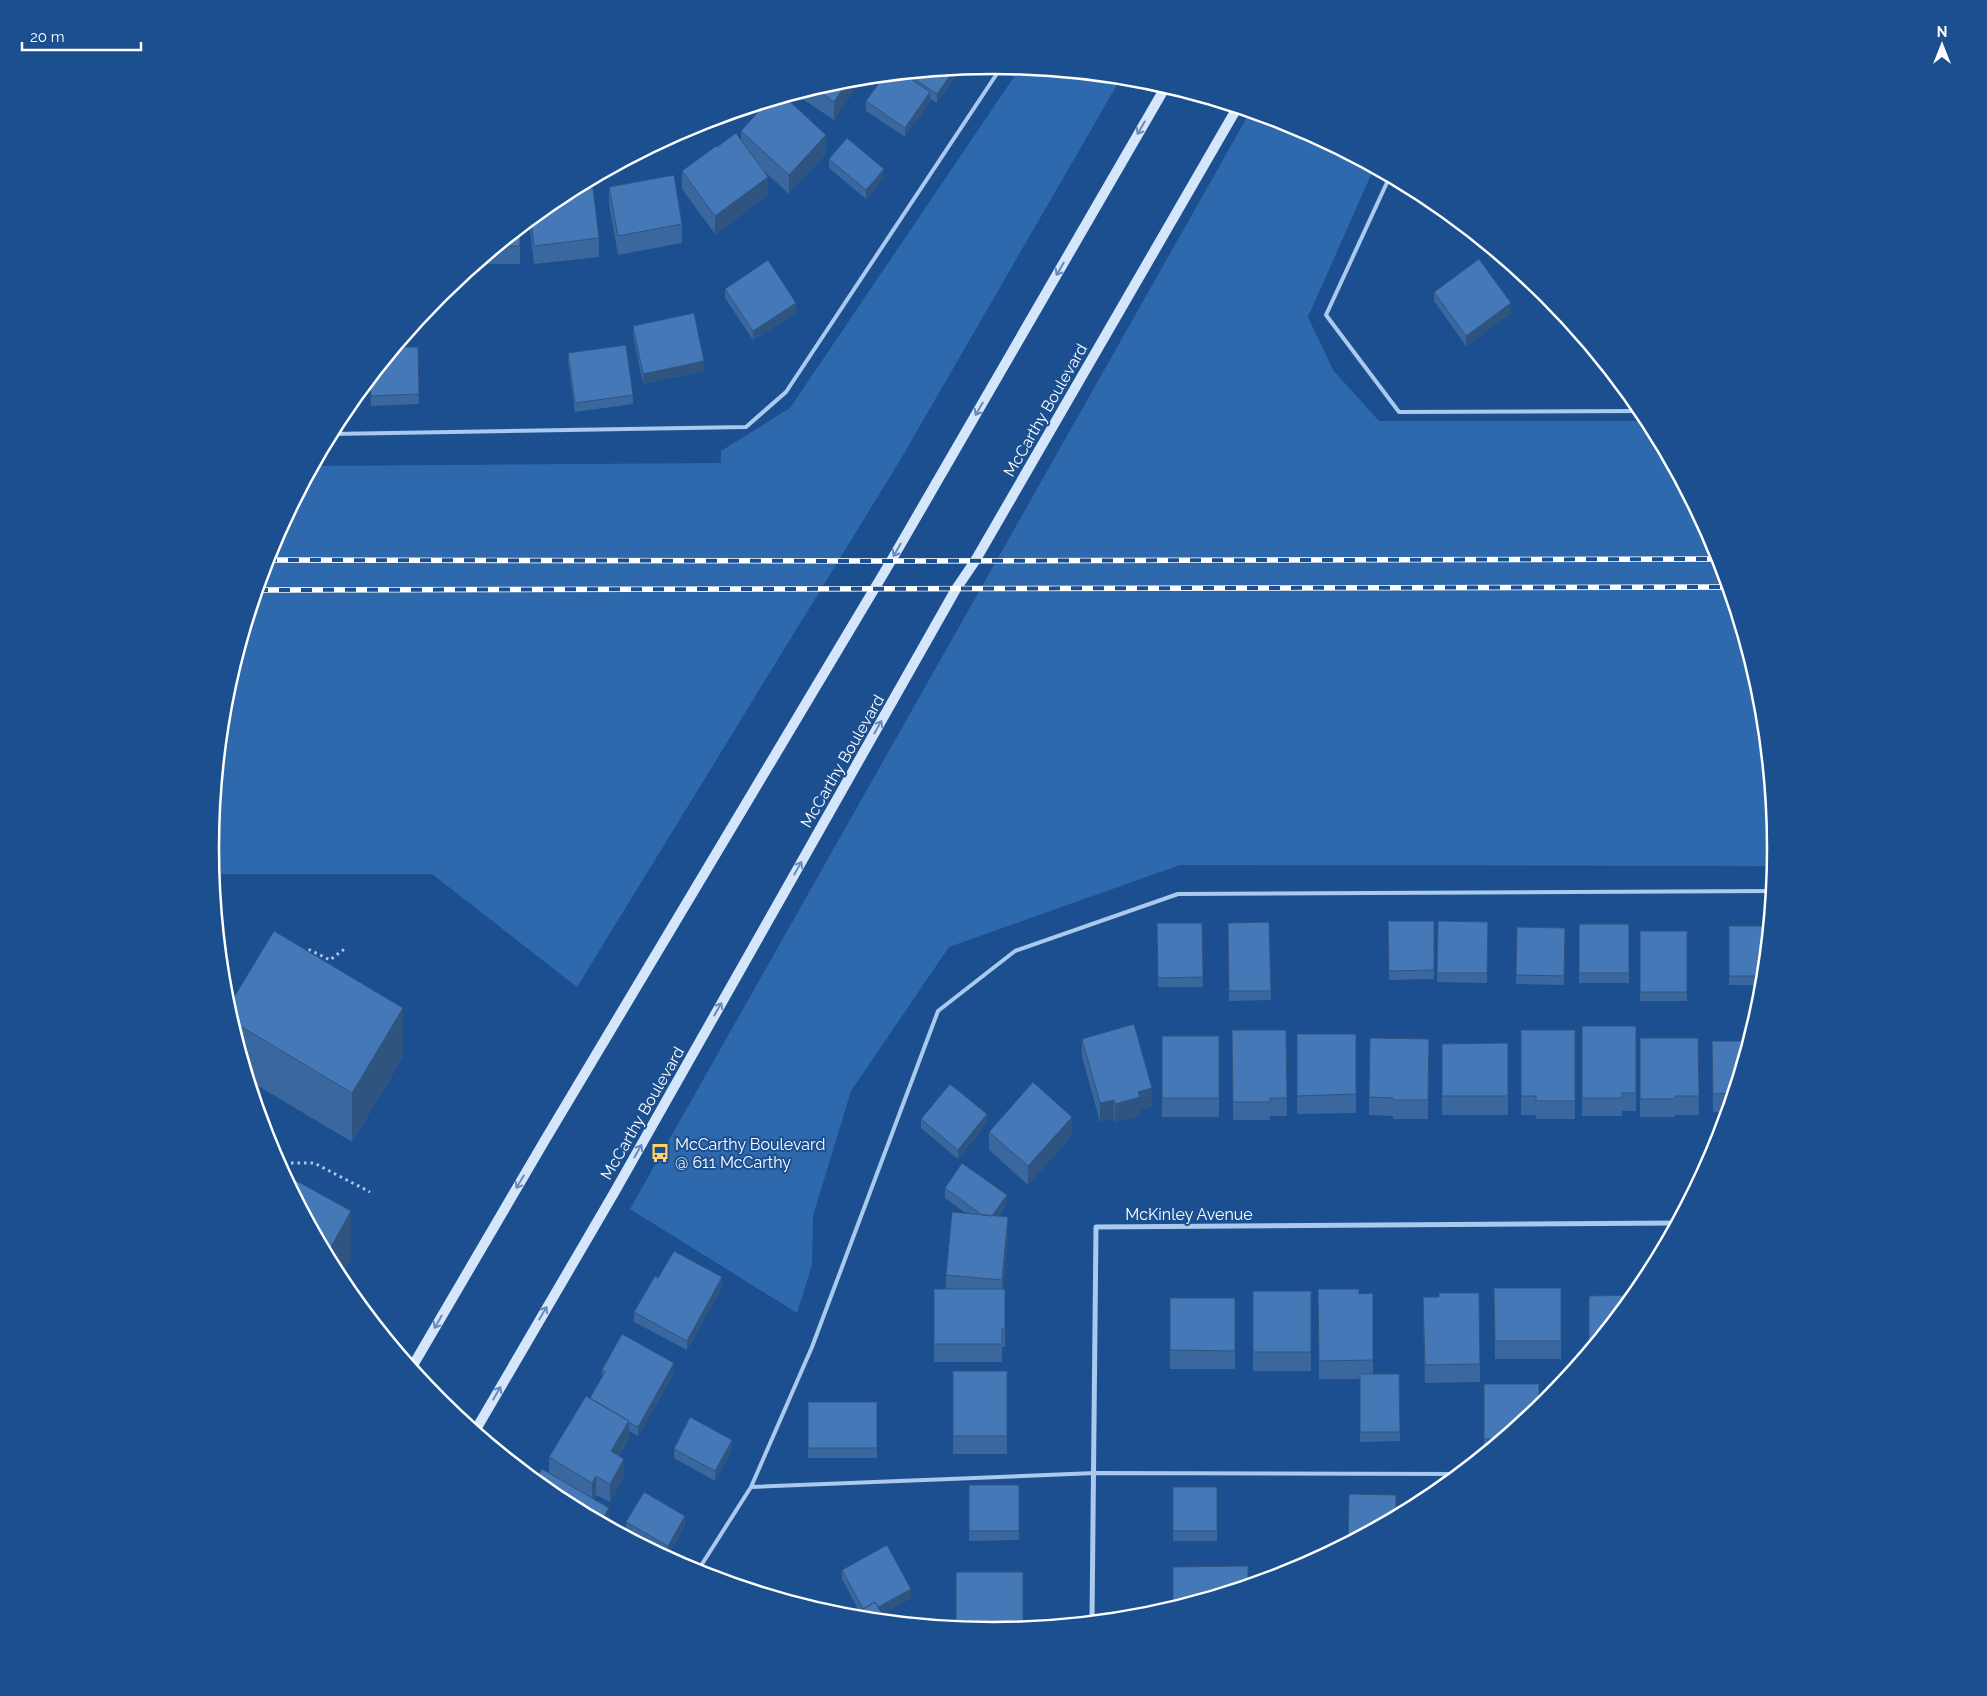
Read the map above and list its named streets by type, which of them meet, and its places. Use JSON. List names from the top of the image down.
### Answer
{
  "streets": {
    "main road": ["McCarthy Boulevard"],
    "street": ["McKinley Avenue"]
  },
  "places": {
    "bus stop": ["McCarthy Boulevard @ 611 McCarthy"]
  },
  "scale_bar": "20 m",
  "north": "top"
}
